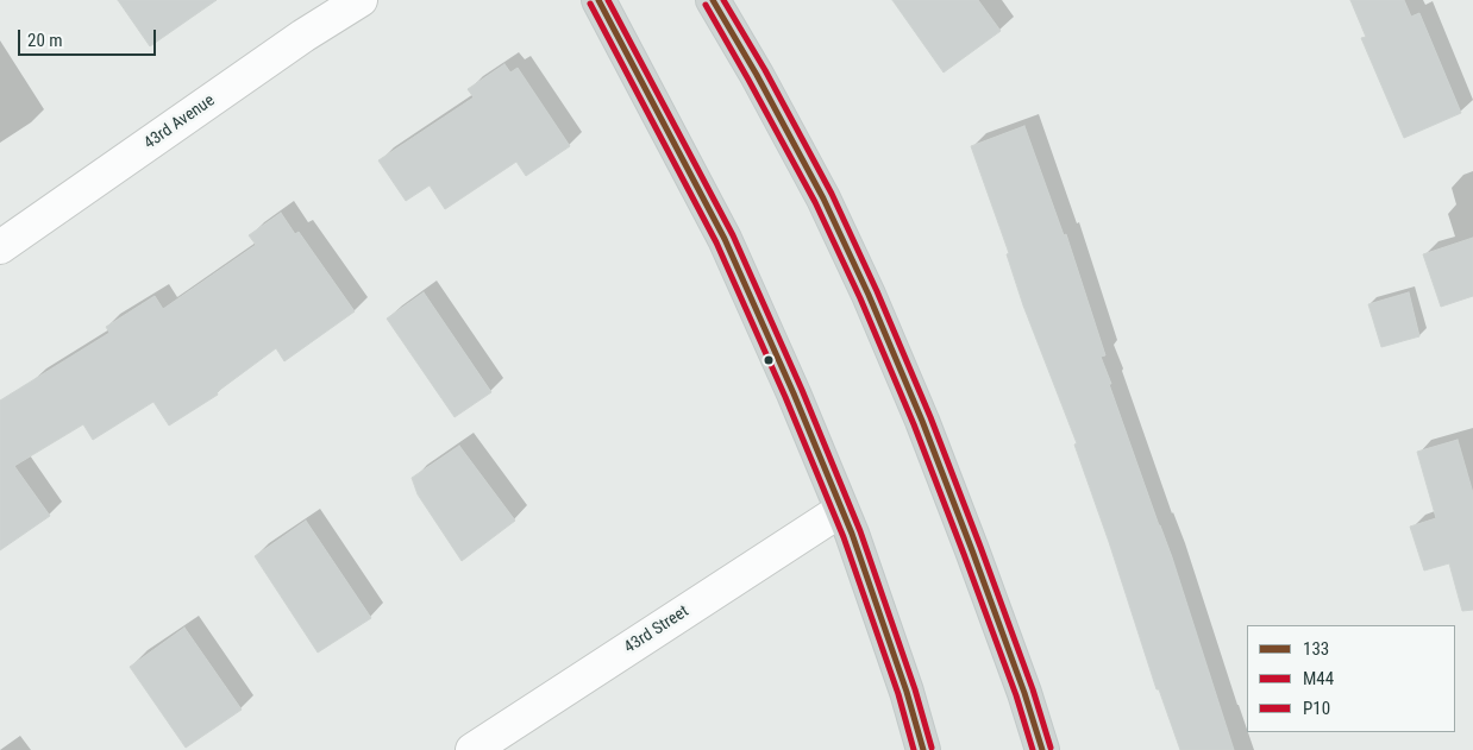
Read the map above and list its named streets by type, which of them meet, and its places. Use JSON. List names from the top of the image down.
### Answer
{
  "streets": {
    "street": ["43rd Avenue", "43rd Street"]
  },
  "lines": ["transit line 133", "transit line P10", "transit line M44"],
  "legend": ["133", "M44", "P10"],
  "scale_bar": "20 m"
}
